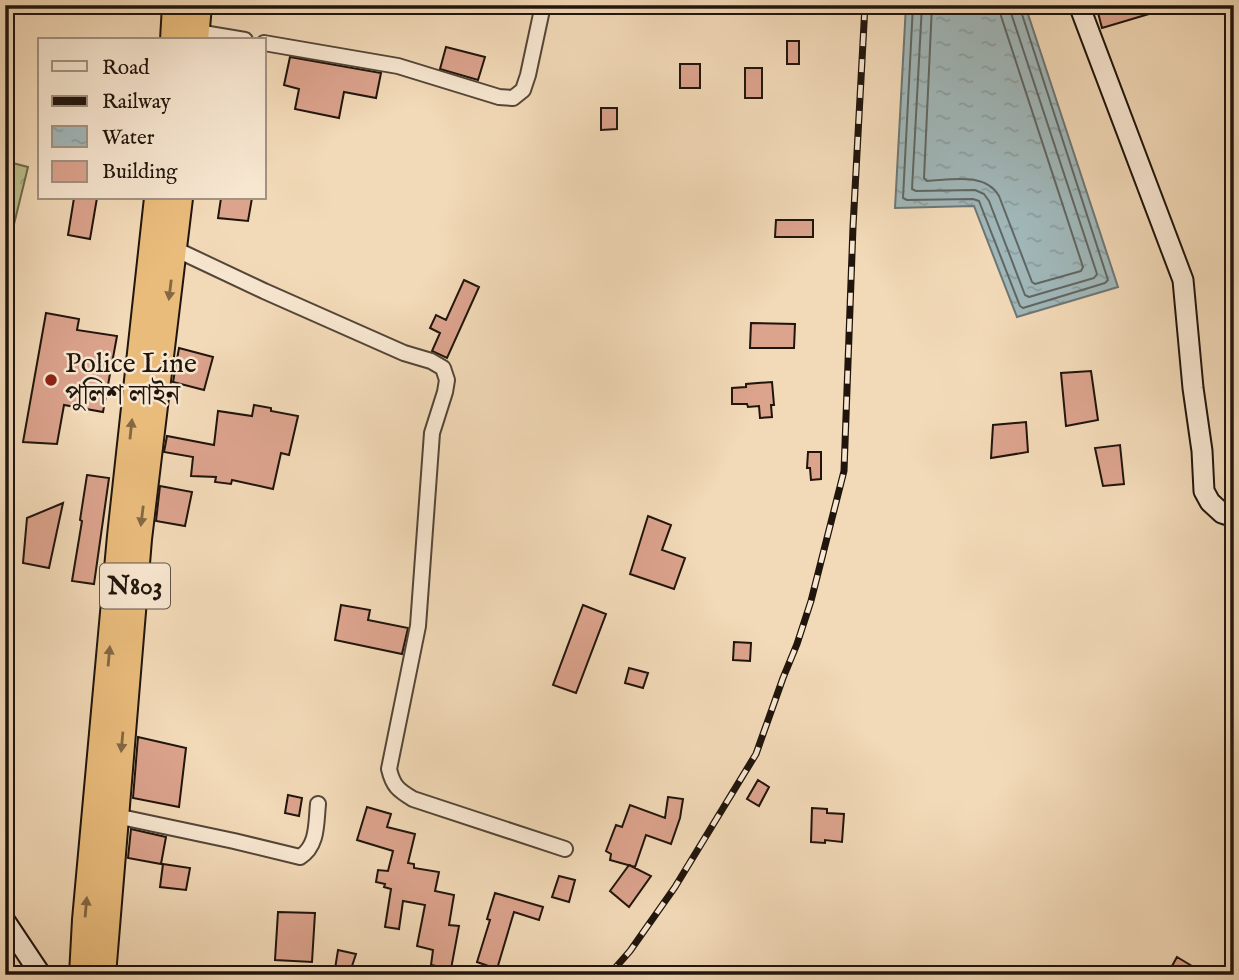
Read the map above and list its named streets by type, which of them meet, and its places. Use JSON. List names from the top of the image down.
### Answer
{
  "streets": {
    "highway": ["N803"]
  },
  "places": ["Police Line পুলিশ লাইন"],
  "legend": [
    "Road",
    "Railway",
    "Water",
    "Building"
  ]
}
